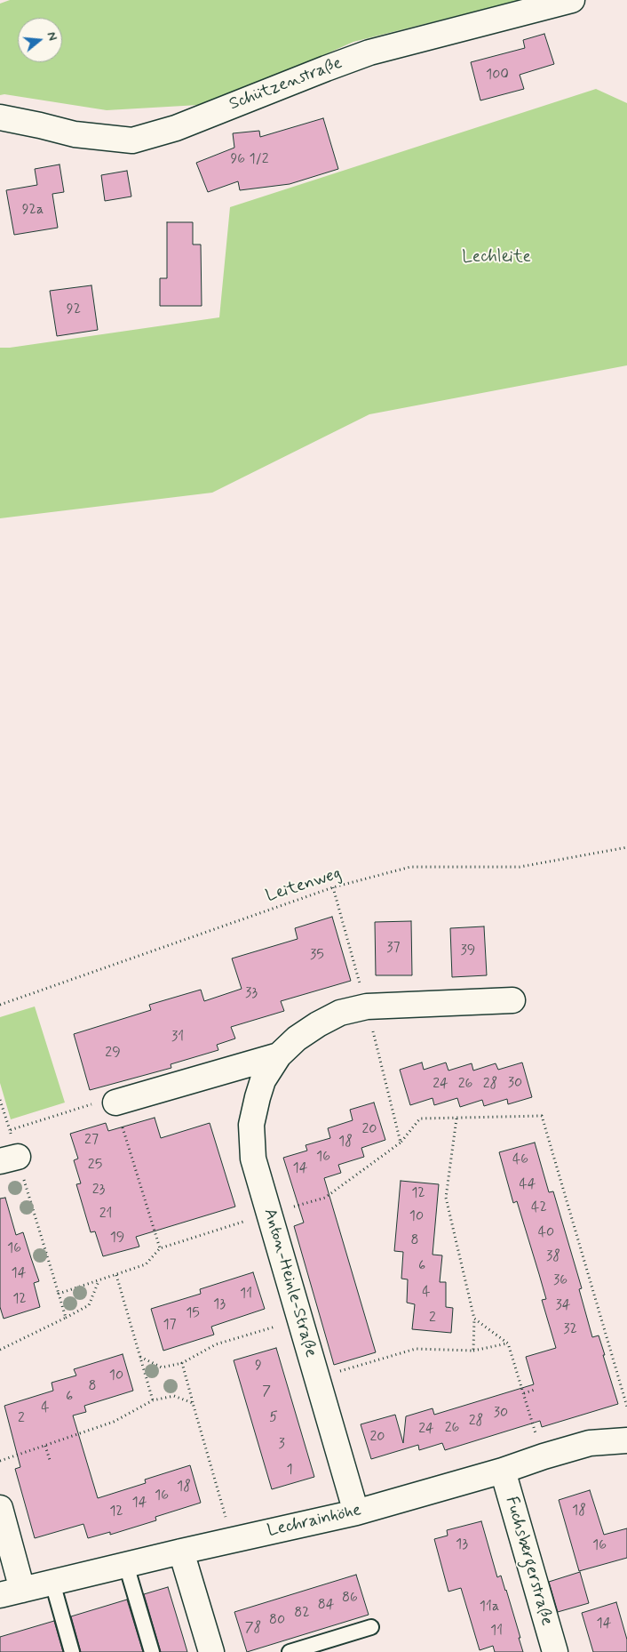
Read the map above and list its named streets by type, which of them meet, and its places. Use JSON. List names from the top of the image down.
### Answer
{
  "streets": {
    "street": [
      "Schützenstraße",
      "Anton-Heinle-Straße",
      "Lechrainhöhe",
      "Fuchsbergerstraße"
    ],
    "path": ["Leitenweg"]
  },
  "crossings": [
    ["Anton-Heinle-Straße", "Lechrainhöhe"],
    ["Lechrainhöhe", "Fuchsbergerstraße"]
  ],
  "parks": ["Lechleite"],
  "house_numbers": [
    "100",
    "96 1/2",
    "92a",
    "92",
    "37",
    "39",
    "35",
    "33",
    "31",
    "29",
    "30",
    "24",
    "26",
    "28",
    "20",
    "27",
    "18",
    "16",
    "46",
    "25",
    "14",
    "44",
    "23",
    "12",
    "42",
    "21",
    "10",
    "40",
    "19",
    "8",
    "16",
    "38",
    "6",
    "14",
    "36",
    "4",
    "11",
    "12",
    "13",
    "34",
    "15",
    "2",
    "17",
    "32",
    "9",
    "10",
    "8",
    "7",
    "6",
    "4",
    "30",
    "5",
    "2",
    "28",
    "26",
    "24",
    "20",
    "3",
    "1",
    "18",
    "16",
    "14",
    "18",
    "12",
    "13",
    "16",
    "86",
    "84",
    "11a",
    "82",
    "80",
    "14",
    "78",
    "11"
  ],
  "north": "right"
}
